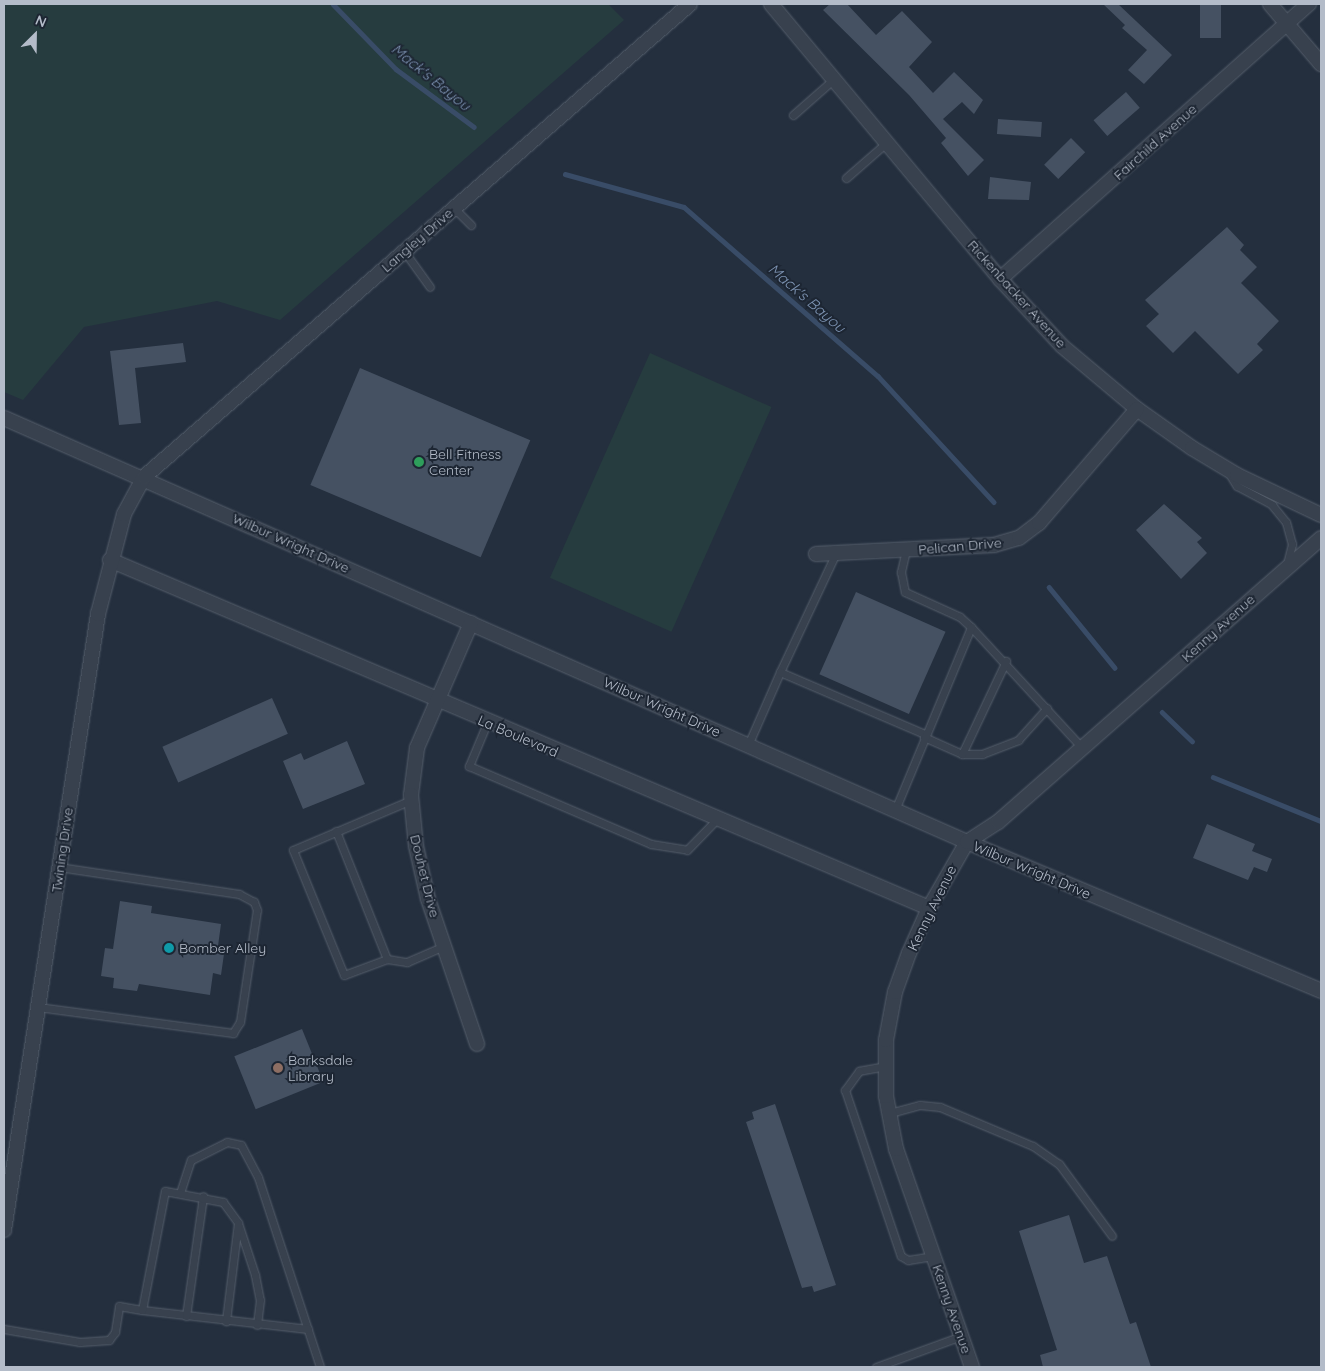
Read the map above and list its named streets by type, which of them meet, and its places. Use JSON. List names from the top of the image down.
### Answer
{
  "streets": {
    "street": [
      "Fairchild Avenue",
      "Langley Drive",
      "Rickenbacker Avenue",
      "Wilbur Wright Drive",
      "Pelican Drive",
      "Kenny Avenue",
      "La Boulevard",
      "Twining Drive",
      "Douhet Drive"
    ]
  },
  "crossings": [
    ["Fairchild Avenue", "Rickenbacker Avenue"],
    ["Langley Drive", "Wilbur Wright Drive"],
    ["Langley Drive", "Twining Drive"],
    ["Rickenbacker Avenue", "Pelican Drive"],
    ["Wilbur Wright Drive", "Kenny Avenue"],
    ["Wilbur Wright Drive", "Twining Drive"],
    ["Wilbur Wright Drive", "Douhet Drive"],
    ["Kenny Avenue", "La Boulevard"],
    ["La Boulevard", "Twining Drive"],
    ["La Boulevard", "Douhet Drive"]
  ],
  "water": ["Mack's Bayou"],
  "places": ["Bell Fitness Center", "Bomber Alley", "Barksdale Library"],
  "north": "top right"
}
